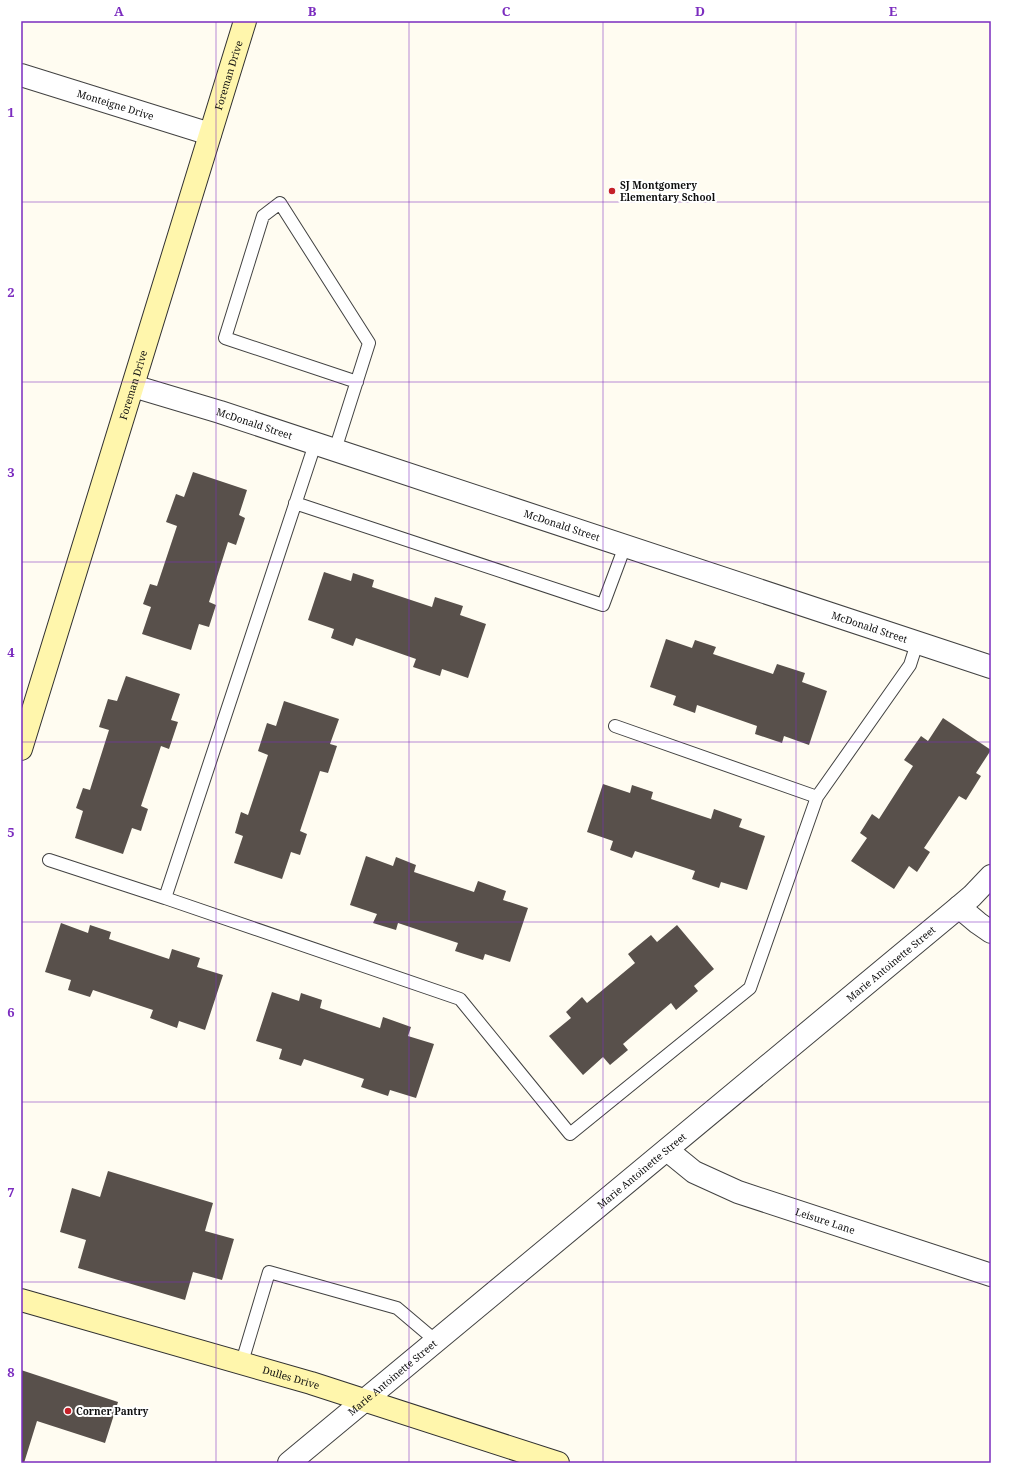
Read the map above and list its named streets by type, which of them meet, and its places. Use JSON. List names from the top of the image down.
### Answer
{
  "streets": {
    "street": [
      "Foreman Drive",
      "Monteigne Drive",
      "McDonald Street",
      "Marie Antoinette Street",
      "Leisure Lane",
      "Dulles Drive"
    ]
  },
  "crossings": [
    ["Foreman Drive", "Monteigne Drive"],
    ["Foreman Drive", "McDonald Street"],
    ["Marie Antoinette Street", "Leisure Lane"],
    ["Marie Antoinette Street", "Dulles Drive"]
  ],
  "places": ["SJ Montgomery Elementary School", "Corner Pantry"],
  "grid": {
    "columns": [
      "A",
      "B",
      "C",
      "D",
      "E"
    ],
    "rows": [
      "1",
      "2",
      "3",
      "4",
      "5",
      "6",
      "7",
      "8"
    ]
  }
}
